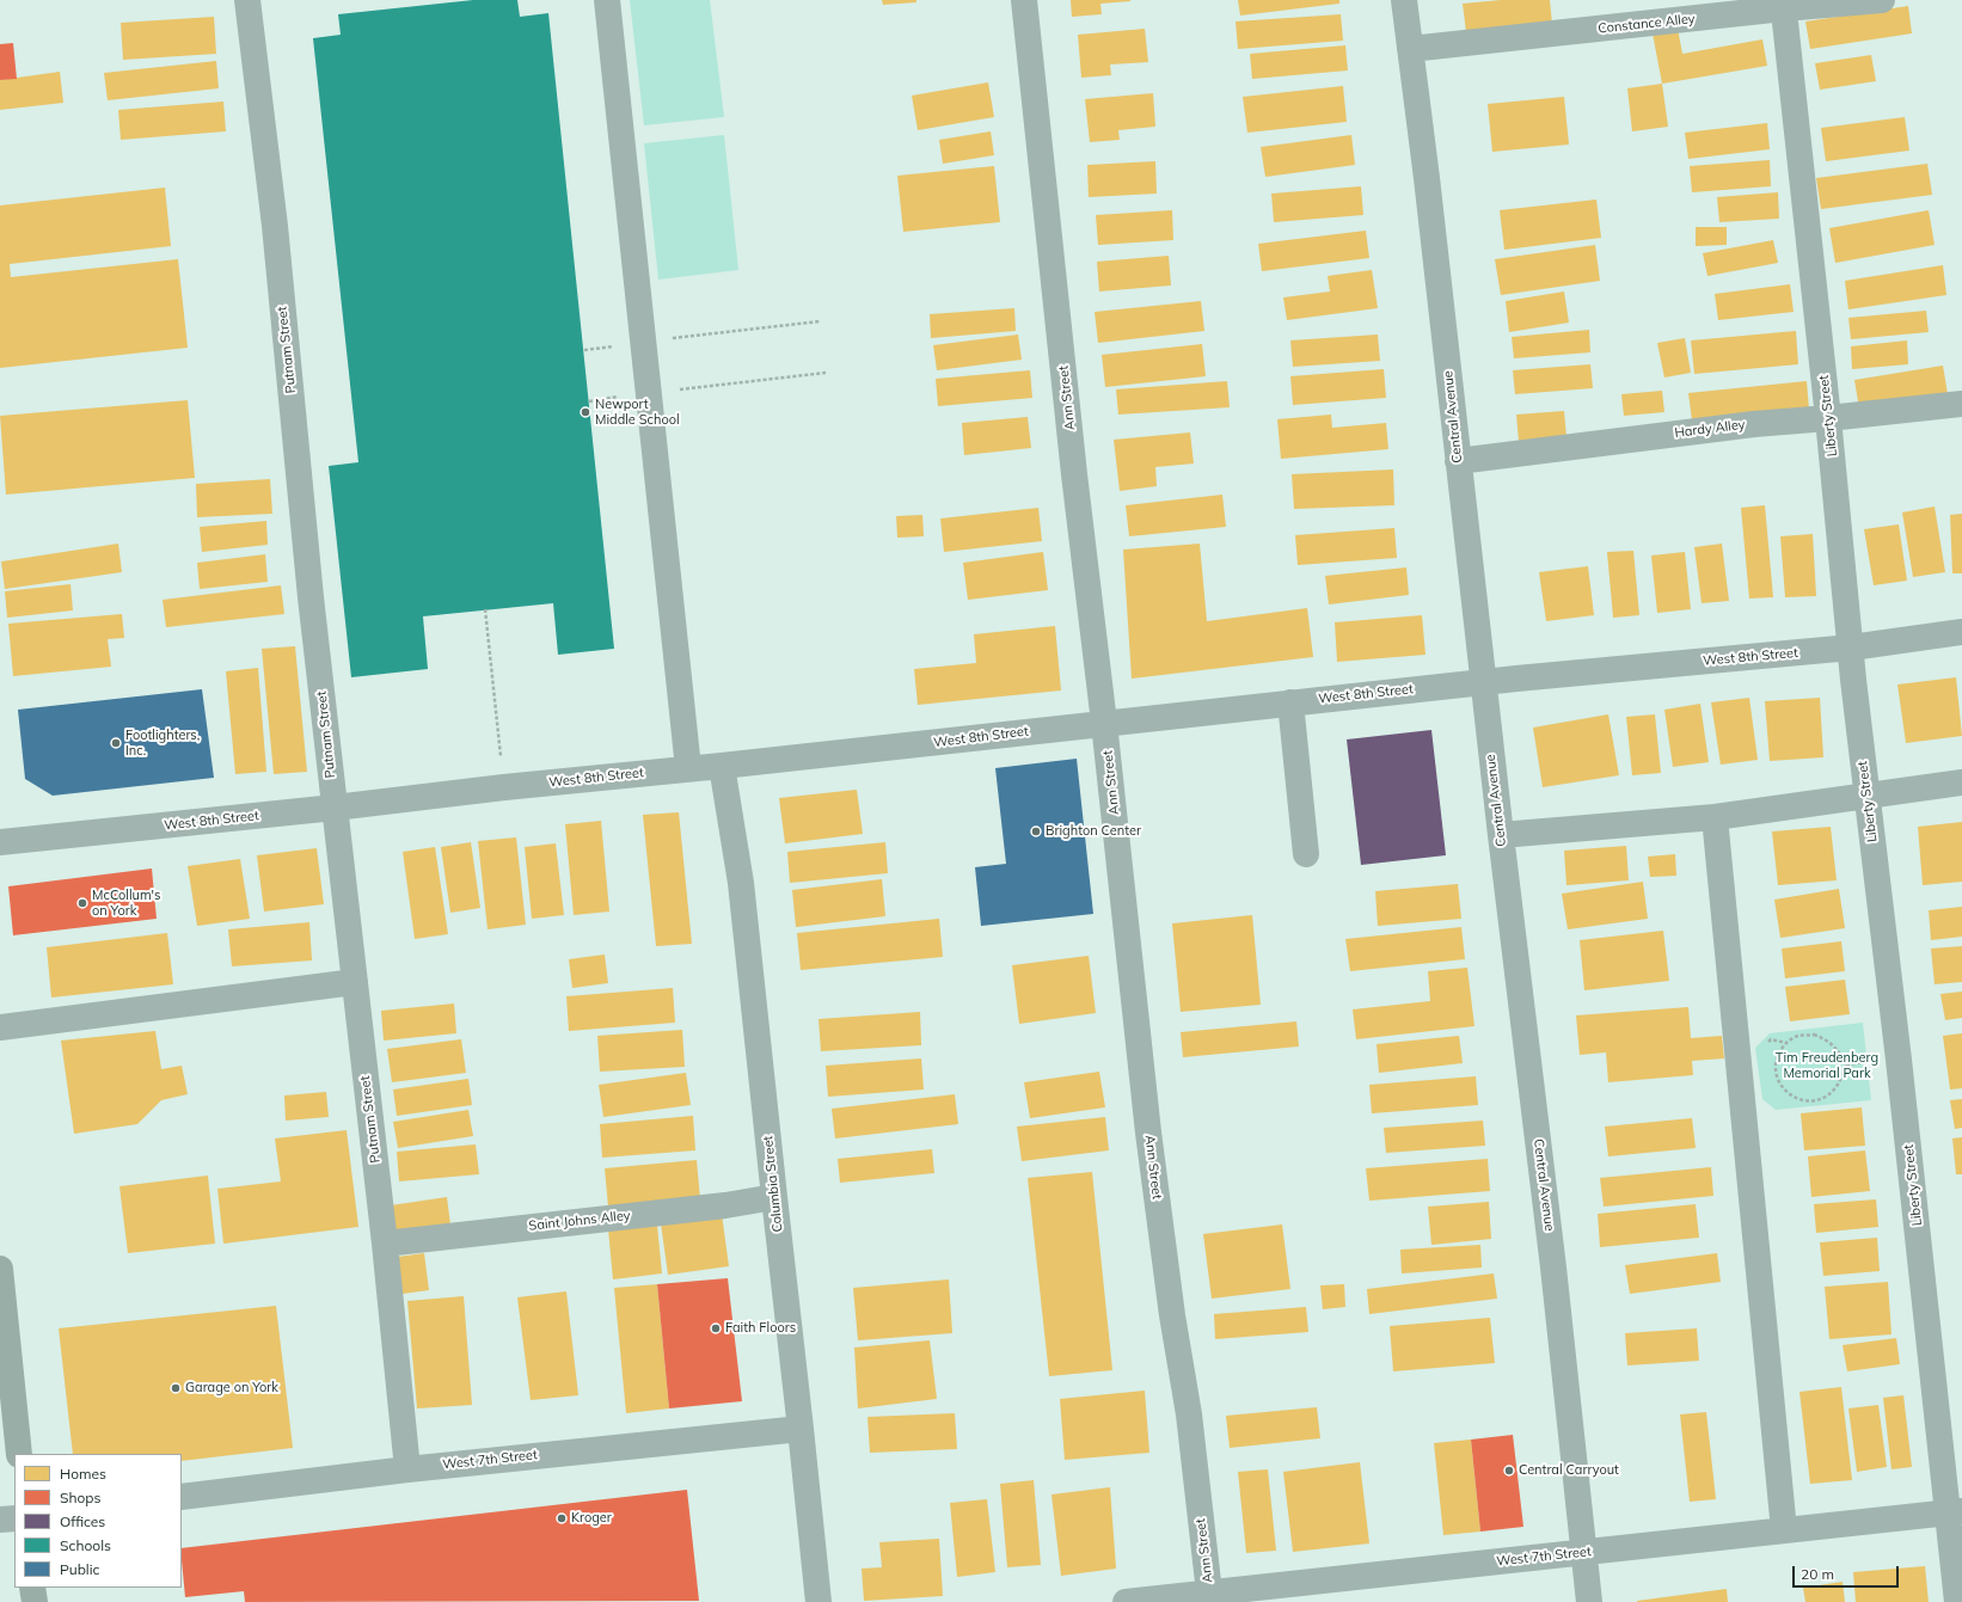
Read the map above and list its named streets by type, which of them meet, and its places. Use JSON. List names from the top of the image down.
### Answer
{
  "streets": {
    "street": [
      "Constance Alley",
      "Putnam Street",
      "Ann Street",
      "Liberty Street",
      "Central Avenue",
      "Hardy Alley",
      "West 8th Street",
      "Columbia Street",
      "Saint Johns Alley",
      "West 7th Street"
    ]
  },
  "crossings": [
    ["Constance Alley", "Liberty Street"],
    ["Constance Alley", "Central Avenue"],
    ["Putnam Street", "West 8th Street"],
    ["Putnam Street", "Saint Johns Alley"],
    ["Putnam Street", "West 7th Street"],
    ["Ann Street", "West 8th Street"],
    ["Ann Street", "West 7th Street"],
    ["Liberty Street", "Hardy Alley"],
    ["Liberty Street", "West 8th Street"],
    ["Liberty Street", "West 7th Street"],
    ["Central Avenue", "Hardy Alley"],
    ["Central Avenue", "West 8th Street"],
    ["Central Avenue", "West 7th Street"],
    ["West 8th Street", "Columbia Street"],
    ["Columbia Street", "Saint Johns Alley"],
    ["Columbia Street", "West 7th Street"]
  ],
  "parks": ["Tim Freudenberg Memorial Park"],
  "places": [
    "Newport Middle School",
    "Footlighters, Inc.",
    "Brighton Center",
    "McCollum's on York",
    "Faith Floors",
    "Garage on York",
    "Central Carryout",
    "Kroger"
  ],
  "legend": [
    "Homes",
    "Shops",
    "Offices",
    "Schools",
    "Public"
  ],
  "scale_bar": "20 m"
}
